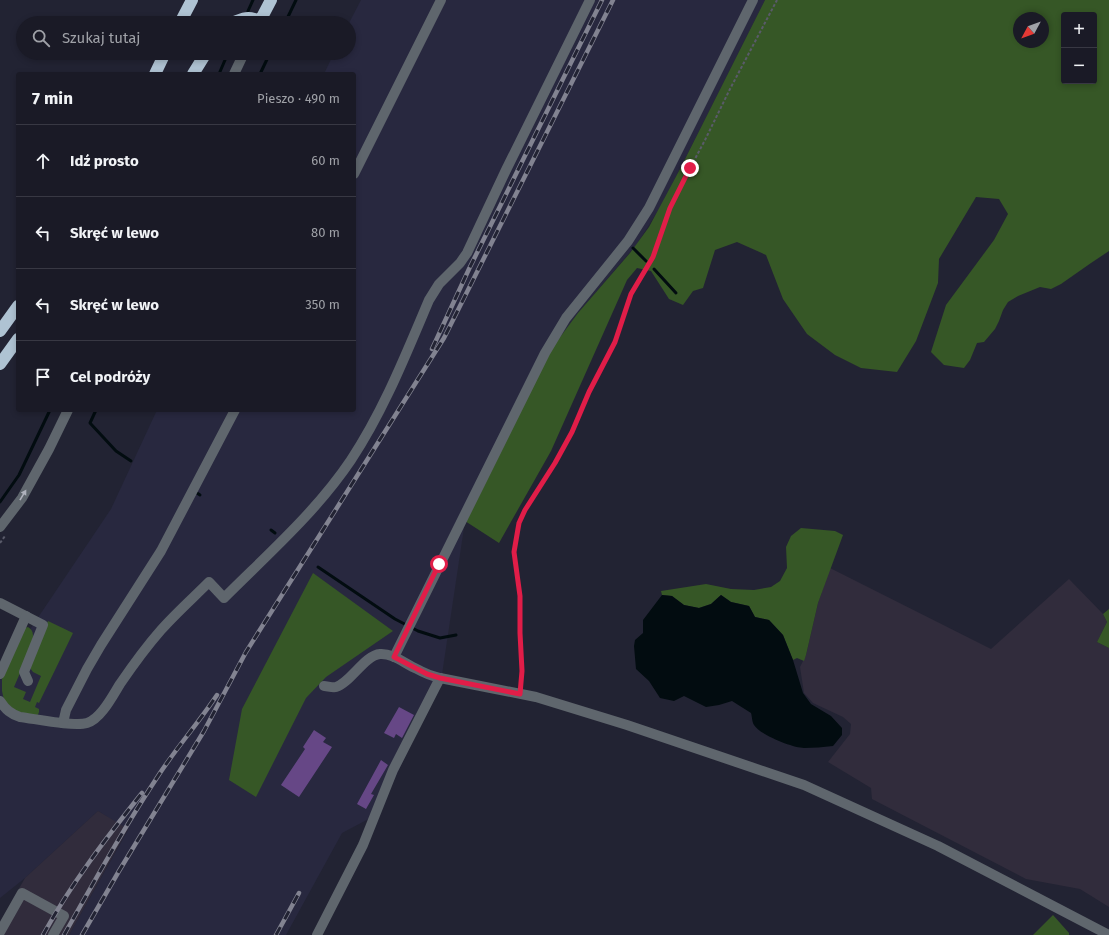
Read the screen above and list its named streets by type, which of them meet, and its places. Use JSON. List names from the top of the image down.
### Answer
{
  "north": "bottom left",
  "page": {
    "map_buttons": ["+", "−"],
    "search": "Szukaj tutaj",
    "heading": ["7 min", "Pieszo · 490 m"],
    "list": [
      ["Idź prosto", "60 m"],
      ["Skręć w lewo", "80 m"],
      ["Skręć w lewo", "350 m"],
      "Cel podróży"
    ]
  }
}
